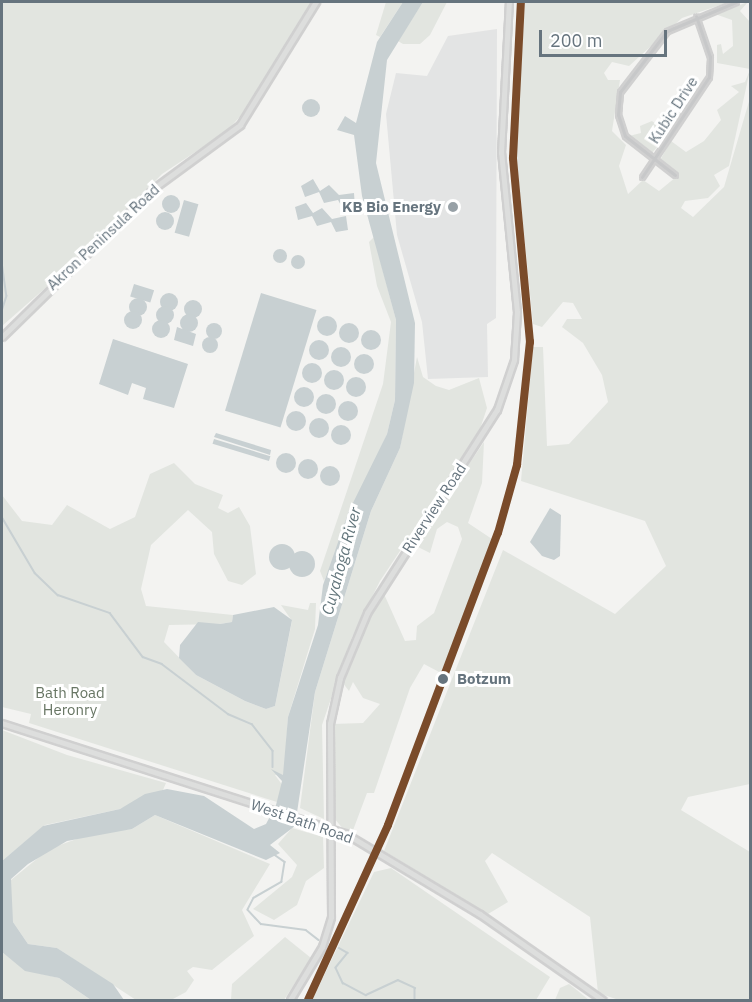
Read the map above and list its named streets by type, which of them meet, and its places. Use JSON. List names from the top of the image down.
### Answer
{
  "streets": {
    "street": [
      "Kubic Drive",
      "Akron Peninsula Road",
      "Riverview Road",
      "West Bath Road"
    ]
  },
  "crossings": [
    ["Riverview Road", "West Bath Road"]
  ],
  "water": ["Cuyahoga River"],
  "parks": ["Bath Road Heronry"],
  "places": ["KB Bio Energy", "Botzum"],
  "scale_bar": "200 m"
}
